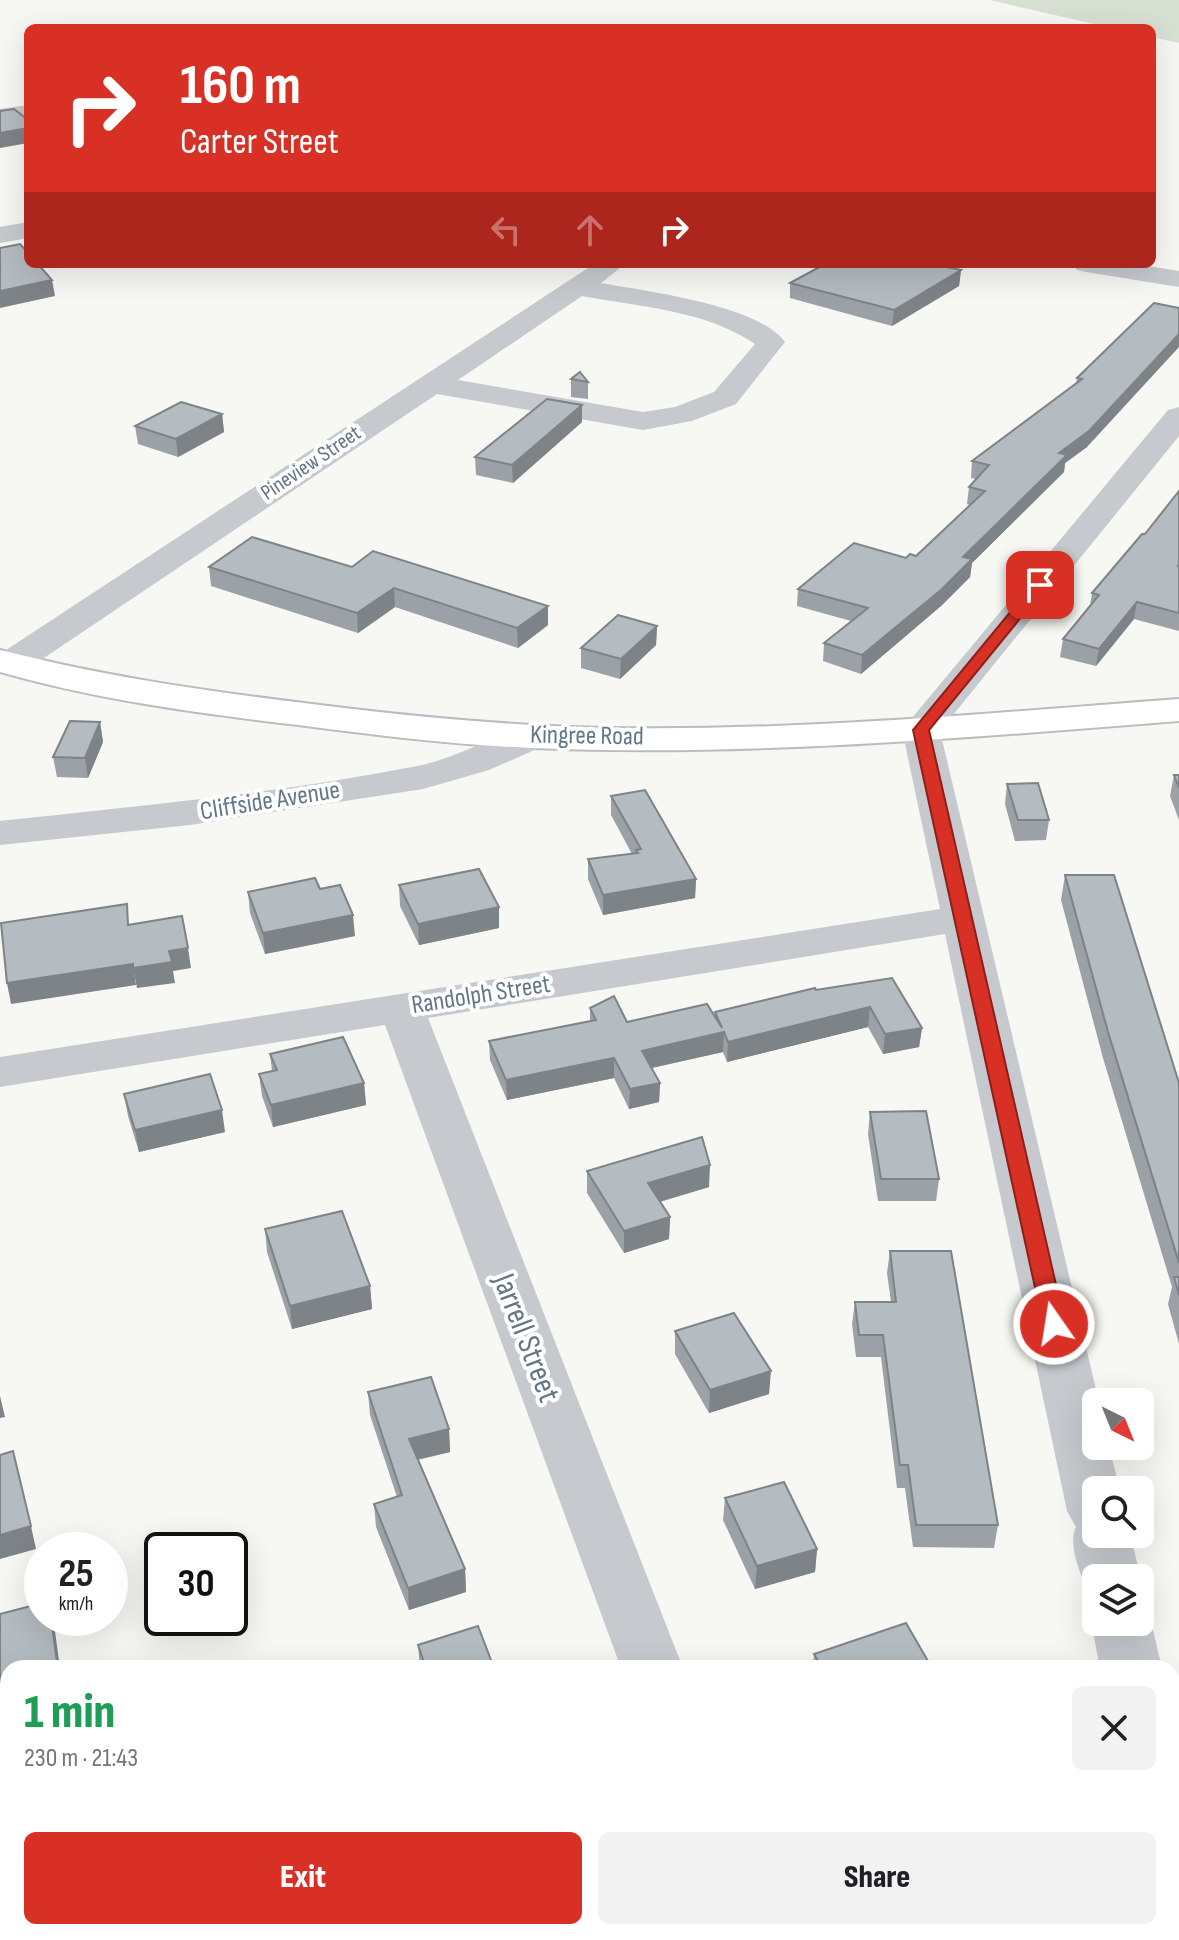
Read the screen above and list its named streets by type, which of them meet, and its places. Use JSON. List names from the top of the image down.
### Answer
{
  "streets": {
    "main road": ["Kingree Road"],
    "street": [
      "Pineview Street",
      "Cliffside Avenue",
      "Randolph Street",
      "Jarrell Street"
    ]
  },
  "crossings": [
    ["Pineview Street", "Kingree Road"],
    ["Kingree Road", "Cliffside Avenue"],
    ["Randolph Street", "Jarrell Street"]
  ],
  "north": "bottom right",
  "page": {
    "turn": ["160 m", "Carter Street"],
    "speed": "25 km/h",
    "limit": "30",
    "heading": ["1 min", "230 m · 21:43"],
    "buttons": ["Exit", "Share"]
  }
}
